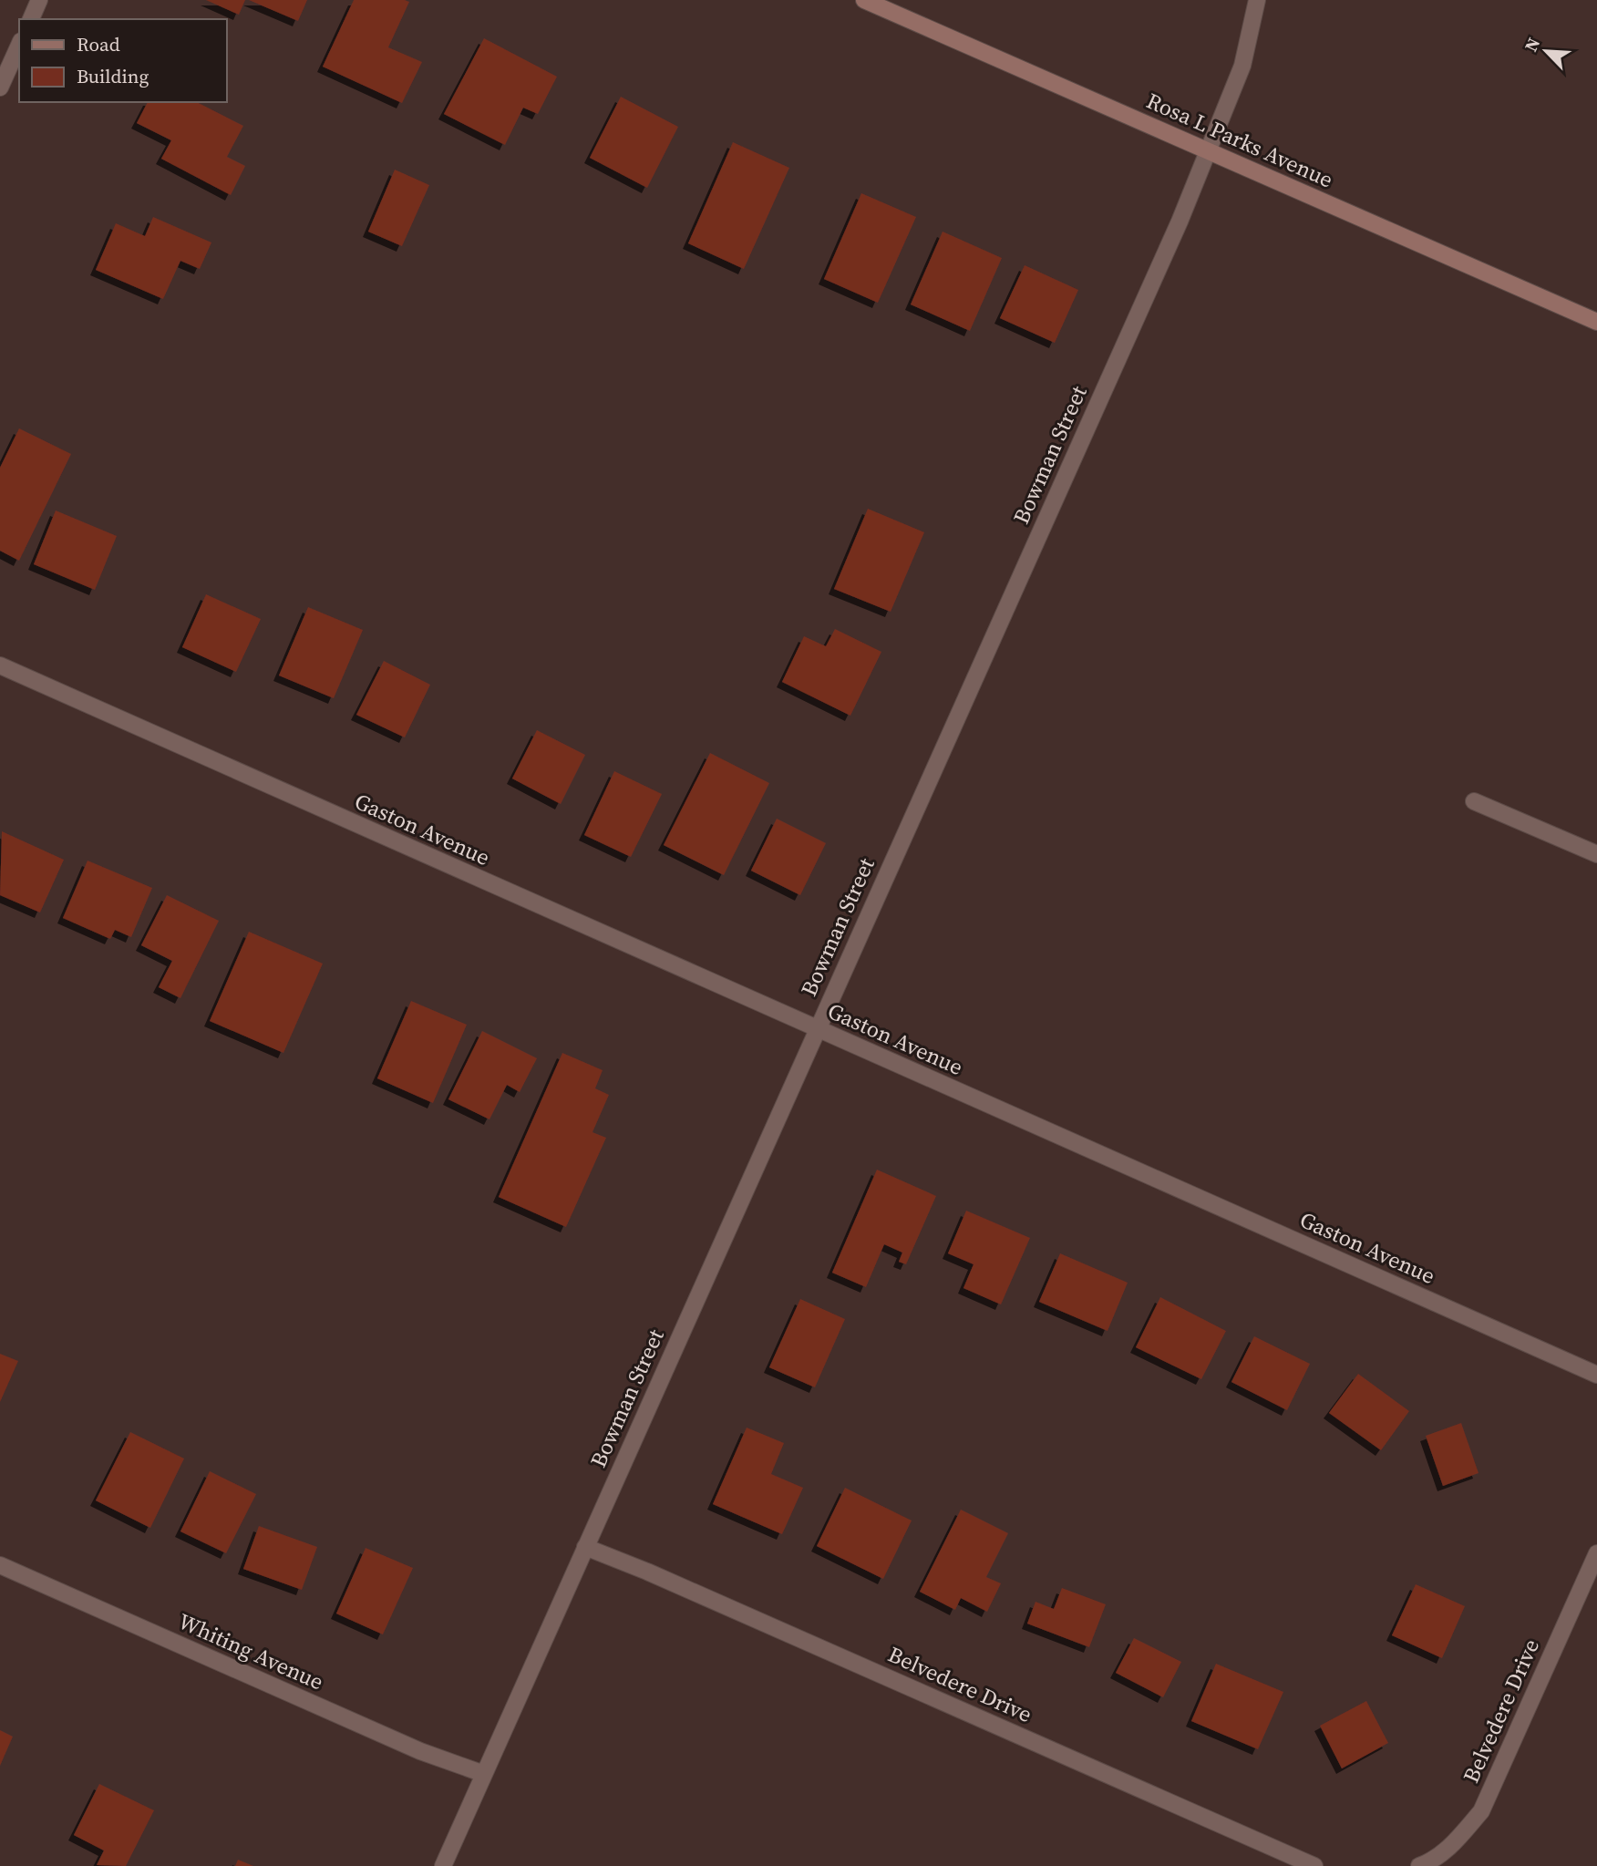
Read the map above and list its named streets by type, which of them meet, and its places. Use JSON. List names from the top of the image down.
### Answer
{
  "streets": {
    "street": [
      "Rosa L Parks Avenue",
      "Bowman Street",
      "Gaston Avenue",
      "Whiting Avenue",
      "Belvedere Drive"
    ]
  },
  "crossings": [
    ["Rosa L Parks Avenue", "Bowman Street"],
    ["Bowman Street", "Gaston Avenue"],
    ["Bowman Street", "Whiting Avenue"],
    ["Bowman Street", "Belvedere Drive"]
  ],
  "legend": ["Road", "Building"],
  "north": "top left"
}
